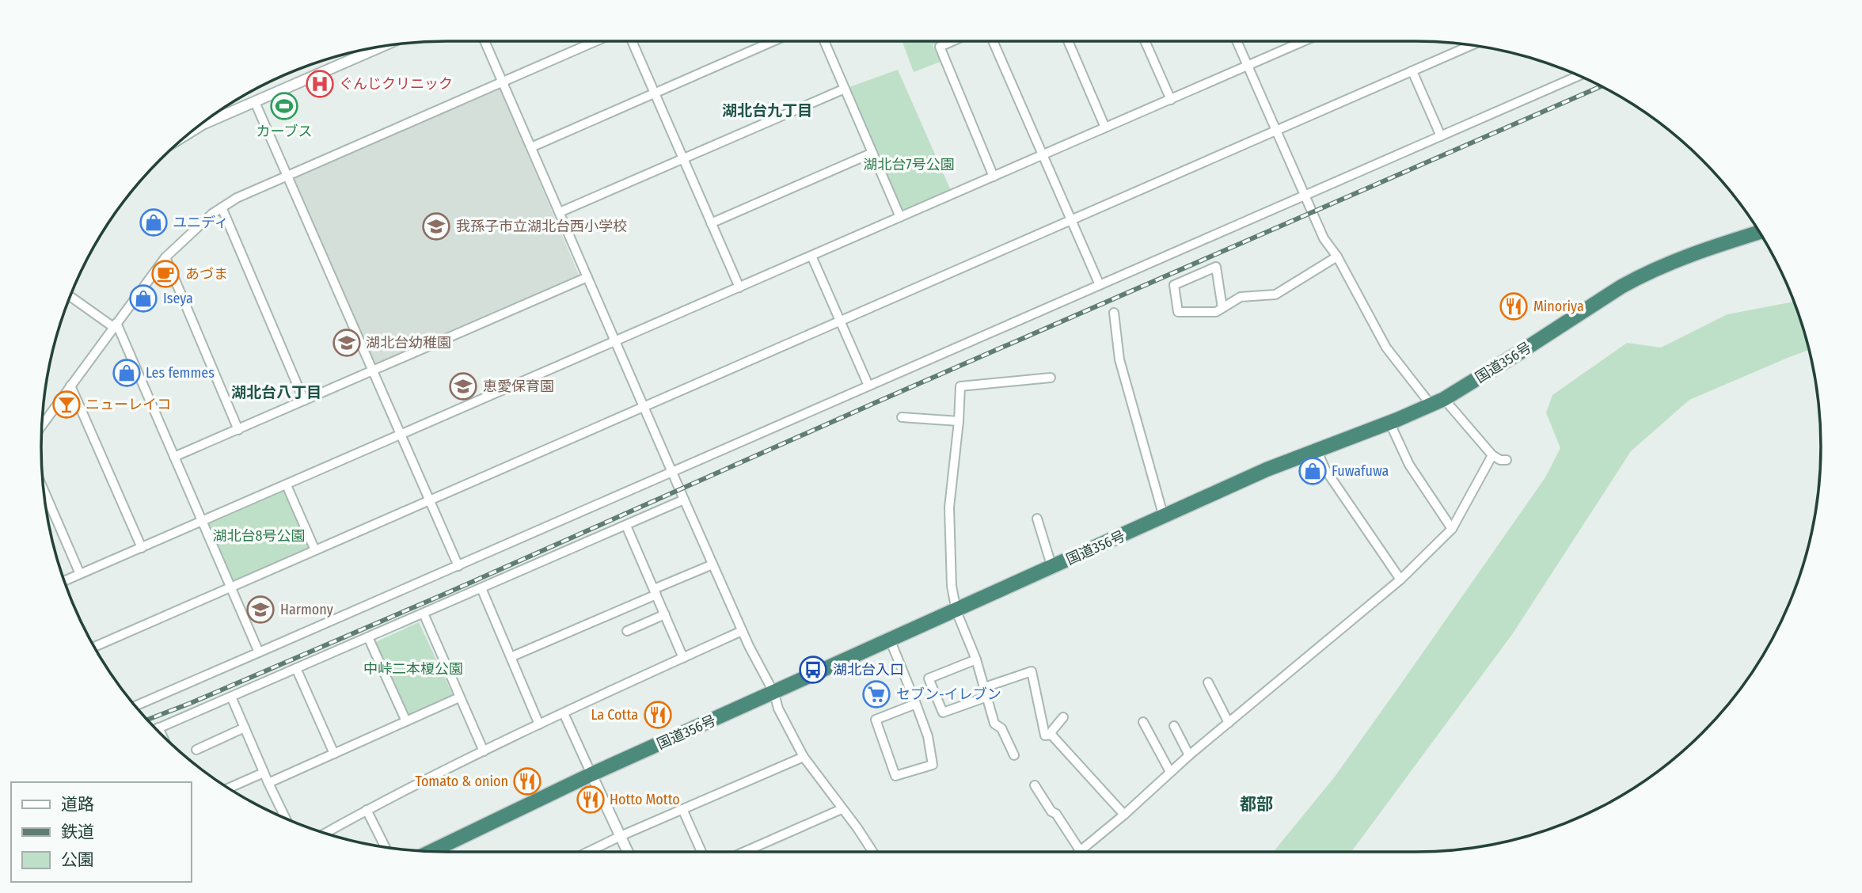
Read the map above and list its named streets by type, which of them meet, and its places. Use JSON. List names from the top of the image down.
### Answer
{
  "streets": {
    "highway": ["国道356号"]
  },
  "districts": ["湖北台九丁目", "湖北台八丁目", "都部"],
  "parks": ["湖北台7号公園", "湖北台8号公園", "中峠二本榎公園"],
  "places": {
    "hospital": ["ぐんじクリニック"],
    "sports": ["カーブス"],
    "shop": [
      "ユニディ",
      "Iseya",
      "Les femmes",
      "Fuwafuwa"
    ],
    "school or university": [
      "我孫子市立湖北台西小学校",
      "湖北台幼稚園",
      "恵愛保育園",
      "Harmony"
    ],
    "cafe": ["あづま"],
    "restaurant": [
      "Minoriya",
      "La Cotta",
      "Tomato & onion",
      "Hotto Motto"
    ],
    "bar": ["ニューレイコ"],
    "bus stop": ["湖北台入口"],
    "supermarket": ["セブン-イレブン"]
  },
  "legend": ["道路", "鉄道", "公園"]
}
